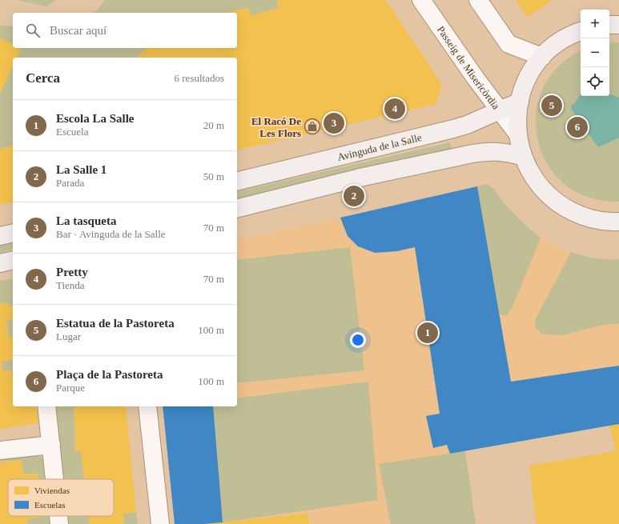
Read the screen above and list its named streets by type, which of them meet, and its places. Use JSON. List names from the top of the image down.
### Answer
{
  "streets": {
    "street": ["Passeig de Misericòrdia", "Avinguda de la Salle"]
  },
  "crossings": [
    ["Passeig de Misericòrdia", "Avinguda de la Salle"]
  ],
  "places": {
    "shop": ["El Racó De Les Flors"]
  },
  "legend": ["Viviendas", "Escuelas"],
  "page": {
    "map_buttons": ["+", "−"],
    "search": "Buscar aquí",
    "heading": ["Cerca", "6 resultados"],
    "pins": [
      "5",
      "4",
      "3",
      "6",
      "2",
      "1"
    ],
    "list": [
      {
        "mark": "1",
        "name": "Escola La Salle",
        "note": "Escuela",
        "value": "20 m"
      },
      {
        "mark": "2",
        "name": "La Salle 1",
        "note": "Parada",
        "value": "50 m"
      },
      {
        "mark": "3",
        "name": "La tasqueta",
        "note": "Bar · Avinguda de la Salle",
        "value": "70 m"
      },
      {
        "mark": "4",
        "name": "Pretty",
        "note": "Tienda",
        "value": "70 m"
      },
      {
        "mark": "5",
        "name": "Estatua de la Pastoreta",
        "note": "Lugar",
        "value": "100 m"
      },
      {
        "mark": "6",
        "name": "Plaça de la Pastoreta",
        "note": "Parque",
        "value": "100 m"
      }
    ]
  }
}
